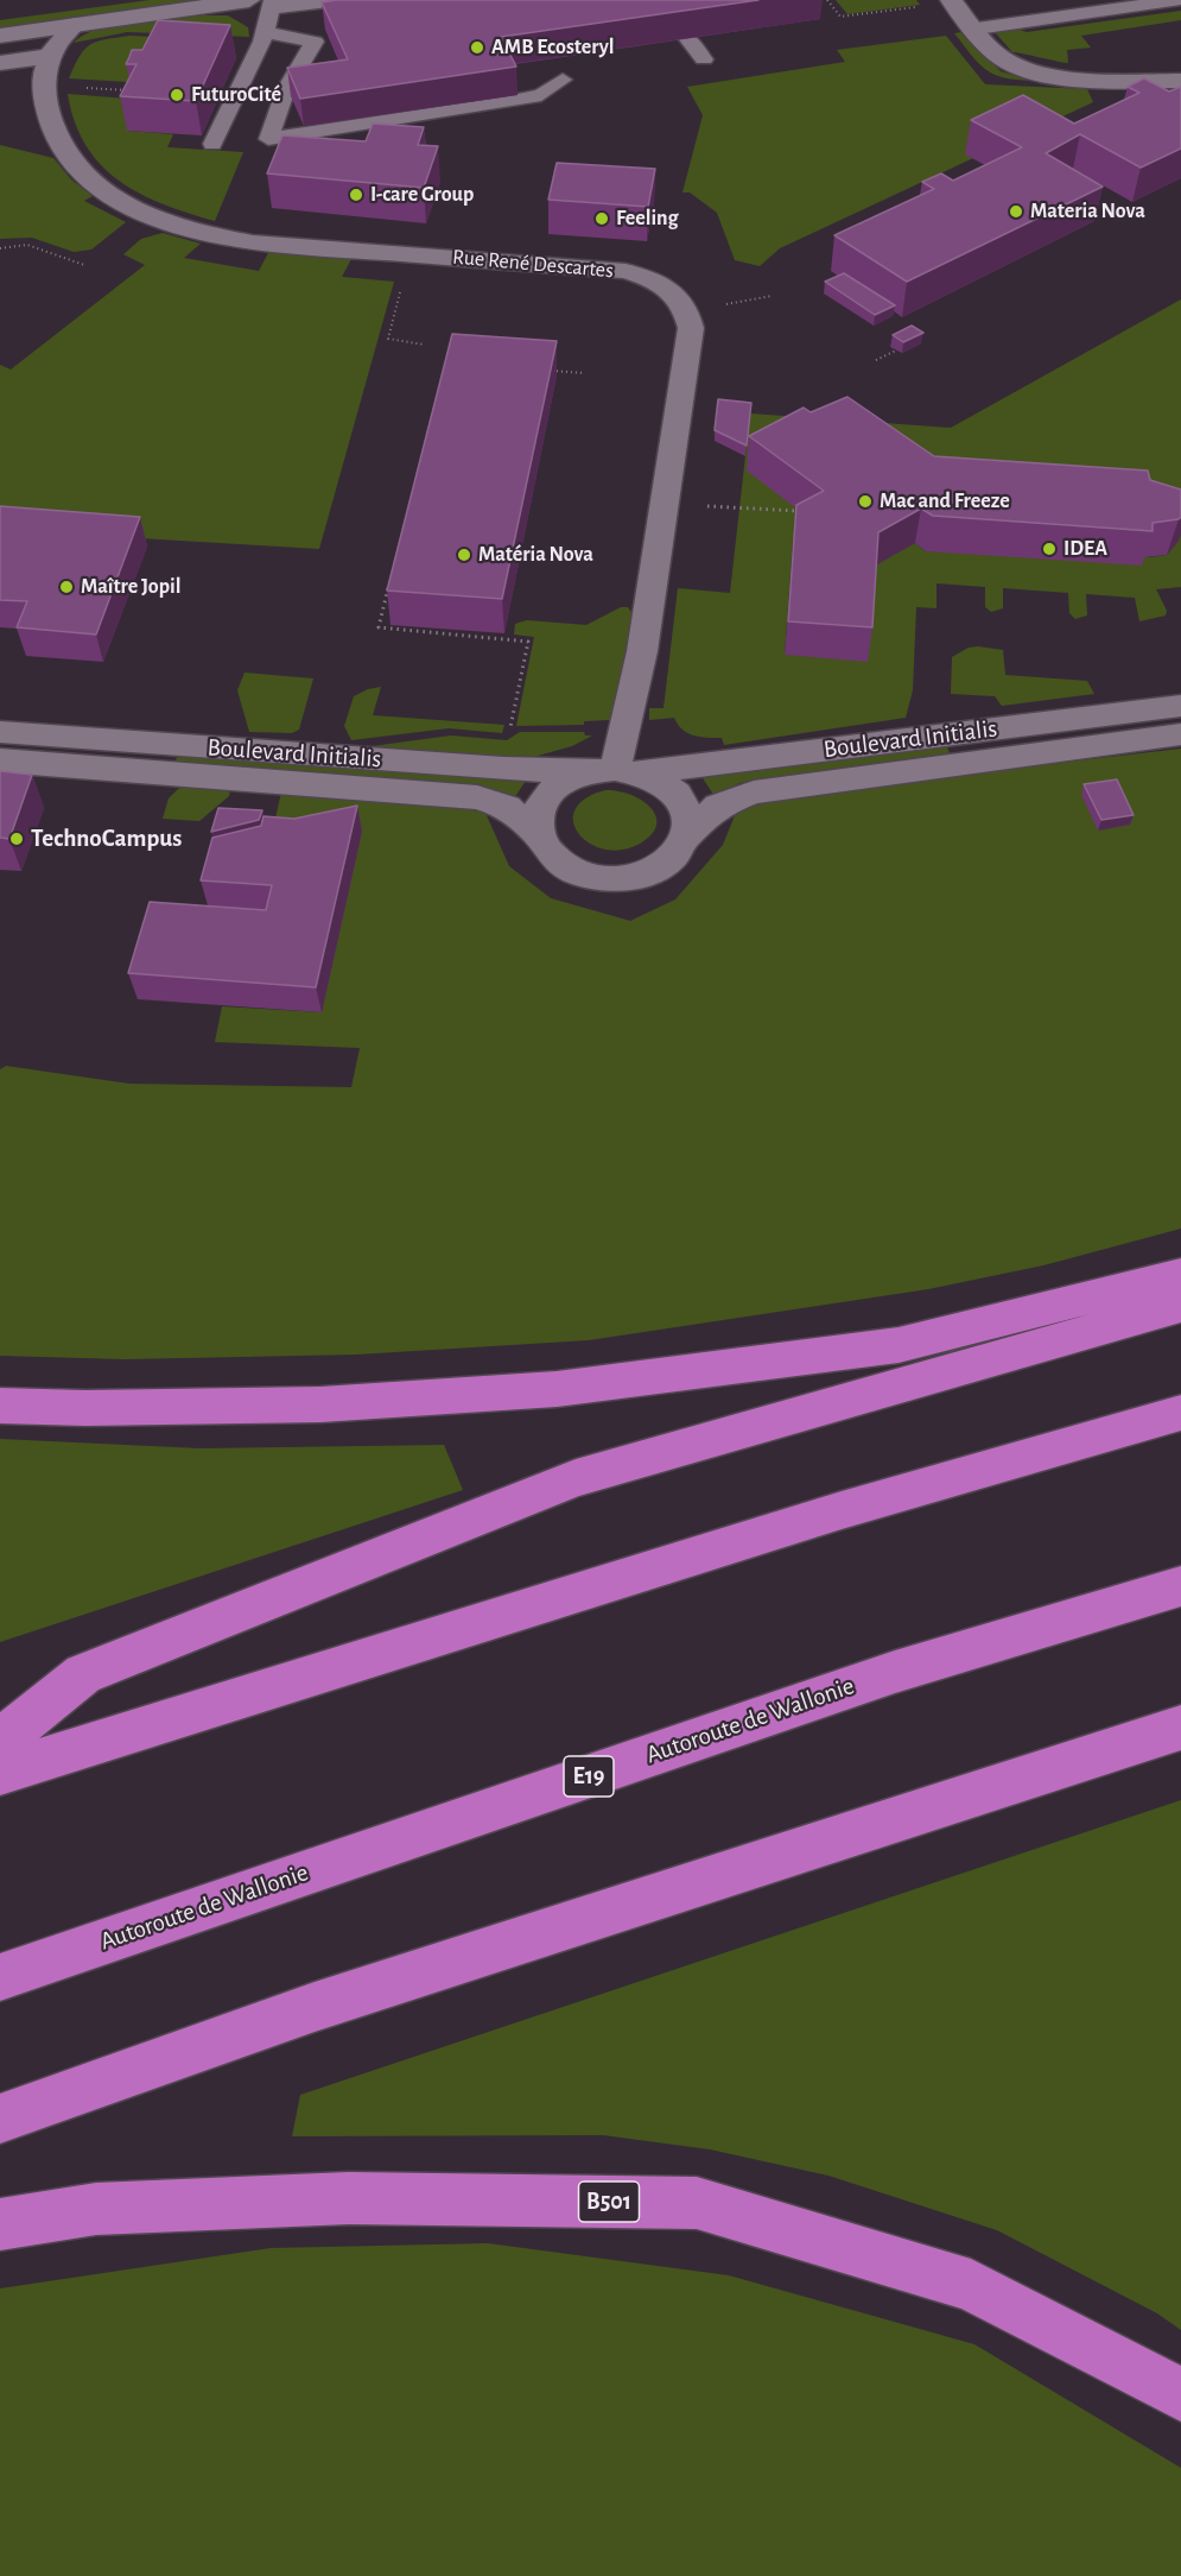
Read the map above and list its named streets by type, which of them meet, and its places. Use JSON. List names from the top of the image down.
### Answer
{
  "streets": {
    "highway": ["Autoroute de Wallonie", "E19", "B501"],
    "street": ["Rue René Descartes", "Boulevard Initialis"]
  },
  "crossings": [
    ["Rue René Descartes", "Boulevard Initialis"]
  ],
  "places": [
    "AMB Ecosteryl",
    "FuturoCité",
    "I-care Group",
    "Materia Nova",
    "Feeling",
    "Mac and Freeze",
    "IDEA",
    "Matéria Nova",
    "Maître Jopil",
    "TechnoCampus"
  ]
}
